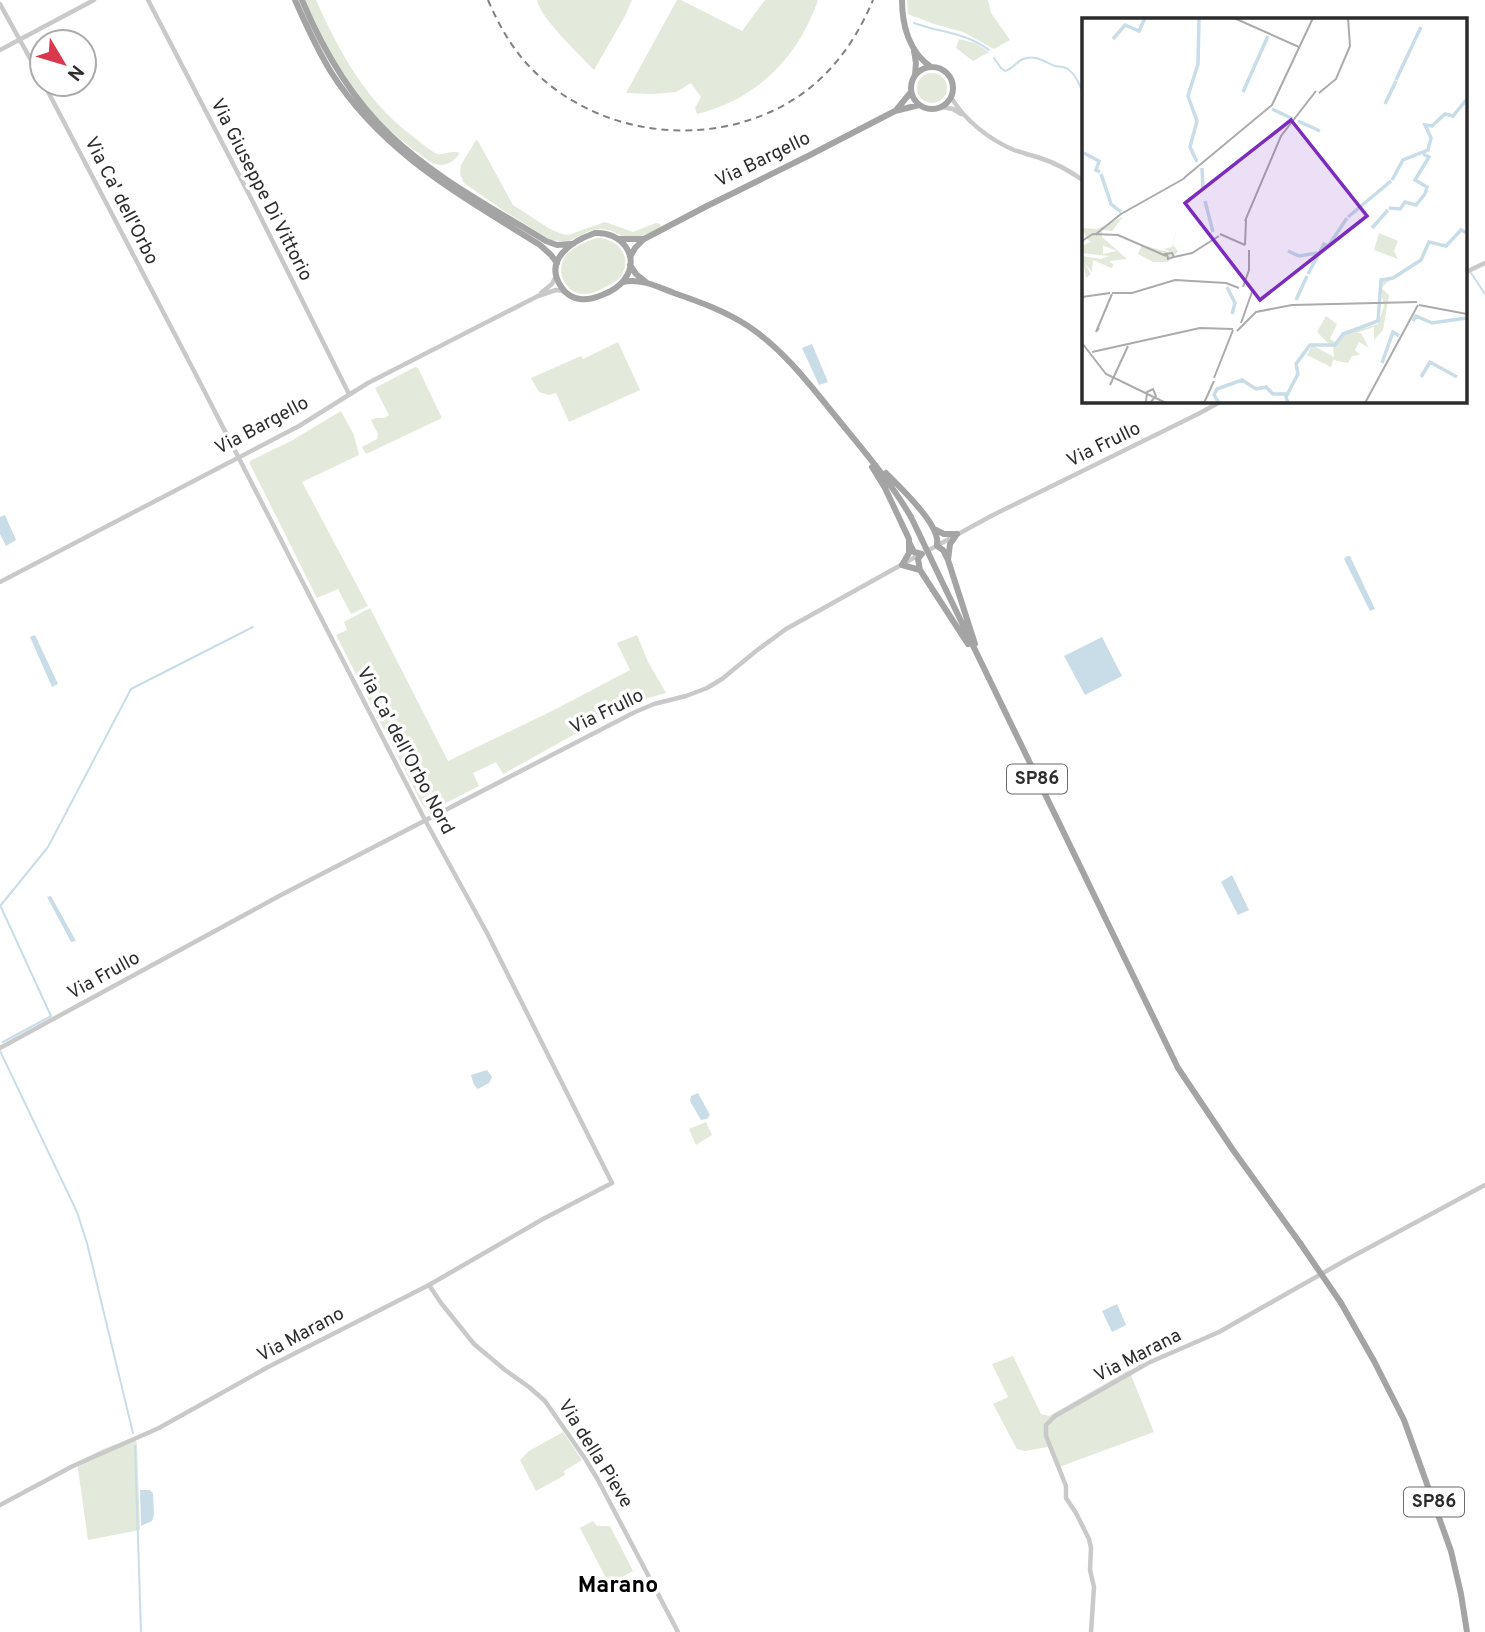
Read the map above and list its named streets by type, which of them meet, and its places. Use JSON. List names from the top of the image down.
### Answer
{
  "streets": {
    "main road": ["Via Bargello", "SP86"],
    "street": [
      "Via Giuseppe Di Vittorio",
      "Via Ca' dell'Orbo",
      "Via Frullo",
      "Via Ca' dell'Orbo Nord",
      "Via Marano",
      "Via Marana",
      "Via della Pieve"
    ]
  },
  "crossings": [
    ["Via Bargello", "Via Giuseppe Di Vittorio"],
    ["Via Bargello", "Via Ca' dell'Orbo Nord"],
    ["Via Bargello", "SP86"],
    ["Via Ca' dell'Orbo", "Via Ca' dell'Orbo Nord"],
    ["Via Frullo", "Via Ca' dell'Orbo Nord"],
    ["Via Ca' dell'Orbo Nord", "Via Marano"],
    ["Via Marano", "Via della Pieve"]
  ],
  "districts": ["Marano"],
  "north": "bottom right"
}
